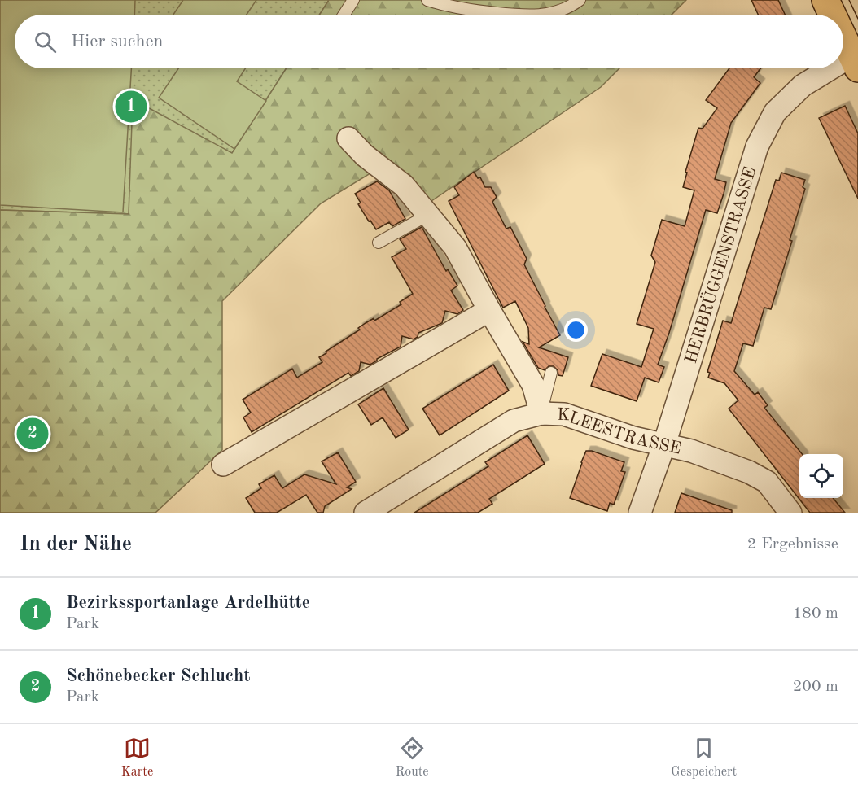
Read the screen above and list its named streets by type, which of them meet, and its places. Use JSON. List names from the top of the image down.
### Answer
{
  "streets": {
    "street": ["HERBRÜGGENSTRASSE", "KLEESTRASSE"]
  },
  "crossings": [
    ["HERBRÜGGENSTRASSE", "KLEESTRASSE"]
  ],
  "page": {
    "search": "Hier suchen",
    "pins": ["1", "2"],
    "heading": ["In der Nähe", "2 Ergebnisse"],
    "list": [
      {
        "mark": "1",
        "name": "Bezirkssportanlage Ardelhütte",
        "note": "Park",
        "value": "180 m"
      },
      {
        "mark": "2",
        "name": "Schönebecker Schlucht",
        "note": "Park",
        "value": "200 m"
      }
    ],
    "nav": ["Karte", "Route", "Gespeichert"]
  }
}
